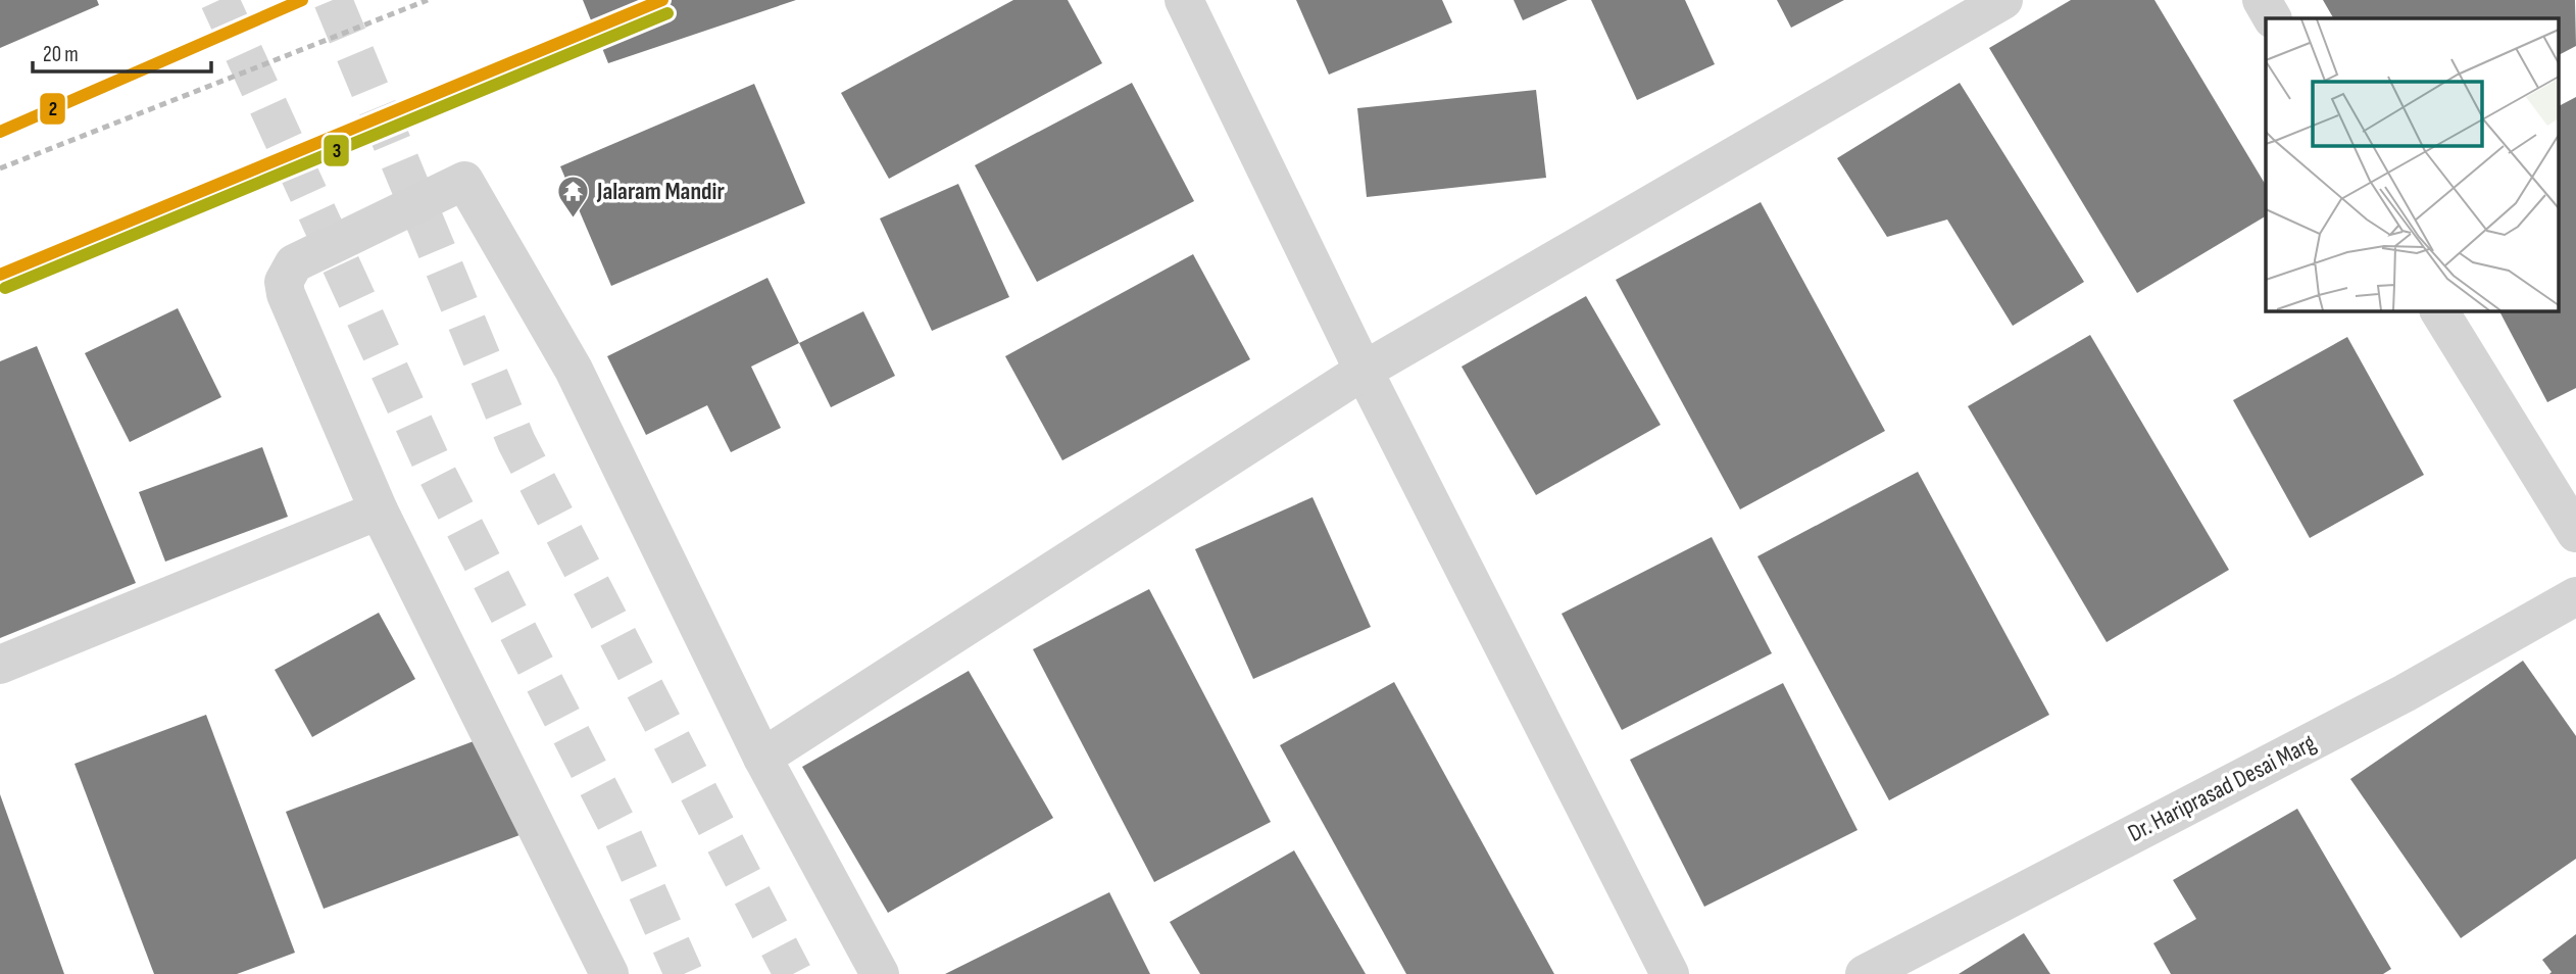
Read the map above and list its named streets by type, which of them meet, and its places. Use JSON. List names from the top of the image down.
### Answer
{
  "streets": {
    "street": ["Dr. Hariprasad Desai Marg"]
  },
  "places": {
    "temple": ["Jalaram Mandir"]
  },
  "lines": ["transit line 2", "transit line 3"],
  "scale_bar": "20 m"
}
